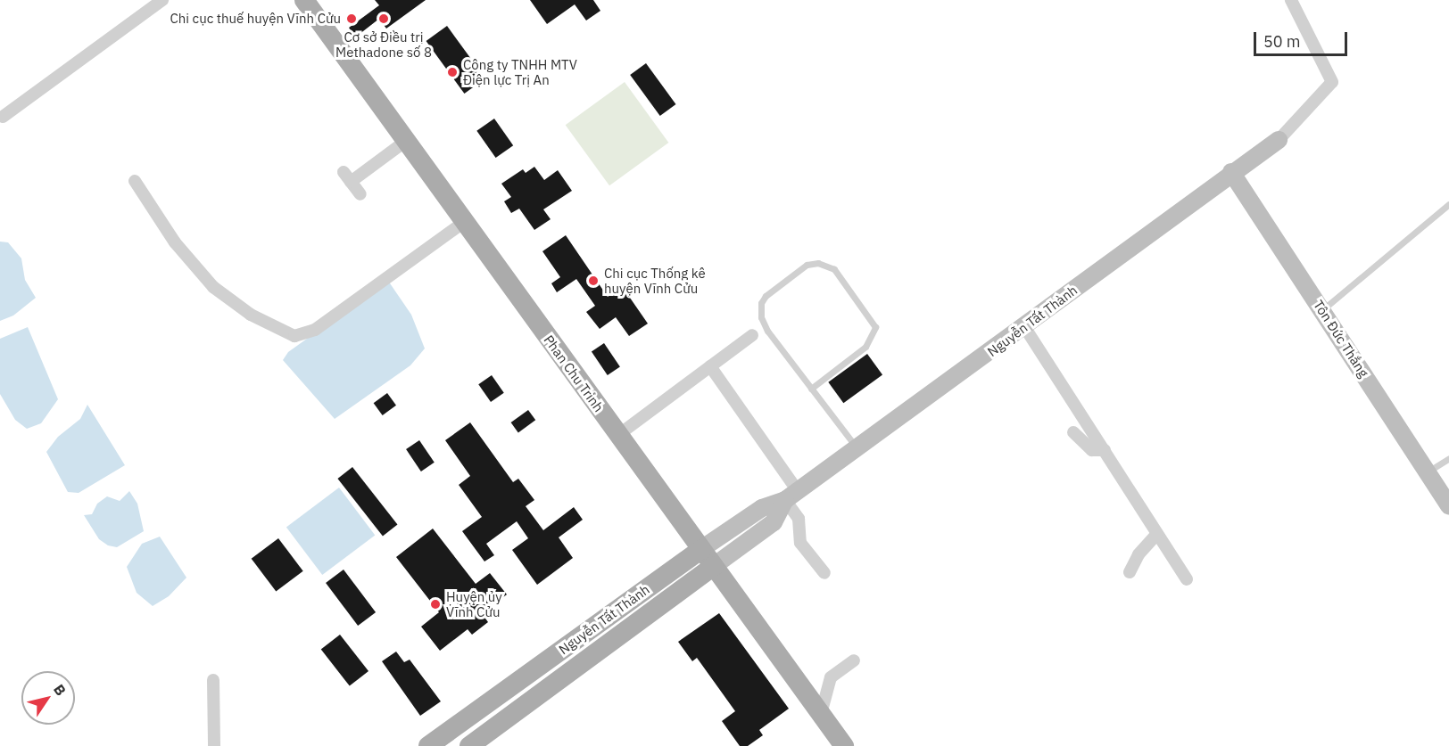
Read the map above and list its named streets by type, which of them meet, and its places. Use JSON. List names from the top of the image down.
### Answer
{
  "streets": {
    "main road": ["Nguyễn Tất Thành", "Tôn Đức Thắng", "Phan Chu Trinh"]
  },
  "crossings": [
    ["Nguyễn Tất Thành", "Tôn Đức Thắng"],
    ["Nguyễn Tất Thành", "Phan Chu Trinh"]
  ],
  "places": [
    "Chi cục thuế huyện Vĩnh Cửu",
    "Cơ sở Điều trị Methadone số 8",
    "Công ty TNHH MTV Điện lực Trị An",
    "Chi cục Thống kê huyện Vĩnh Cửu",
    "Huyện ủy Vĩnh Cửu"
  ],
  "scale_bar": "50 m",
  "north": "top right"
}
